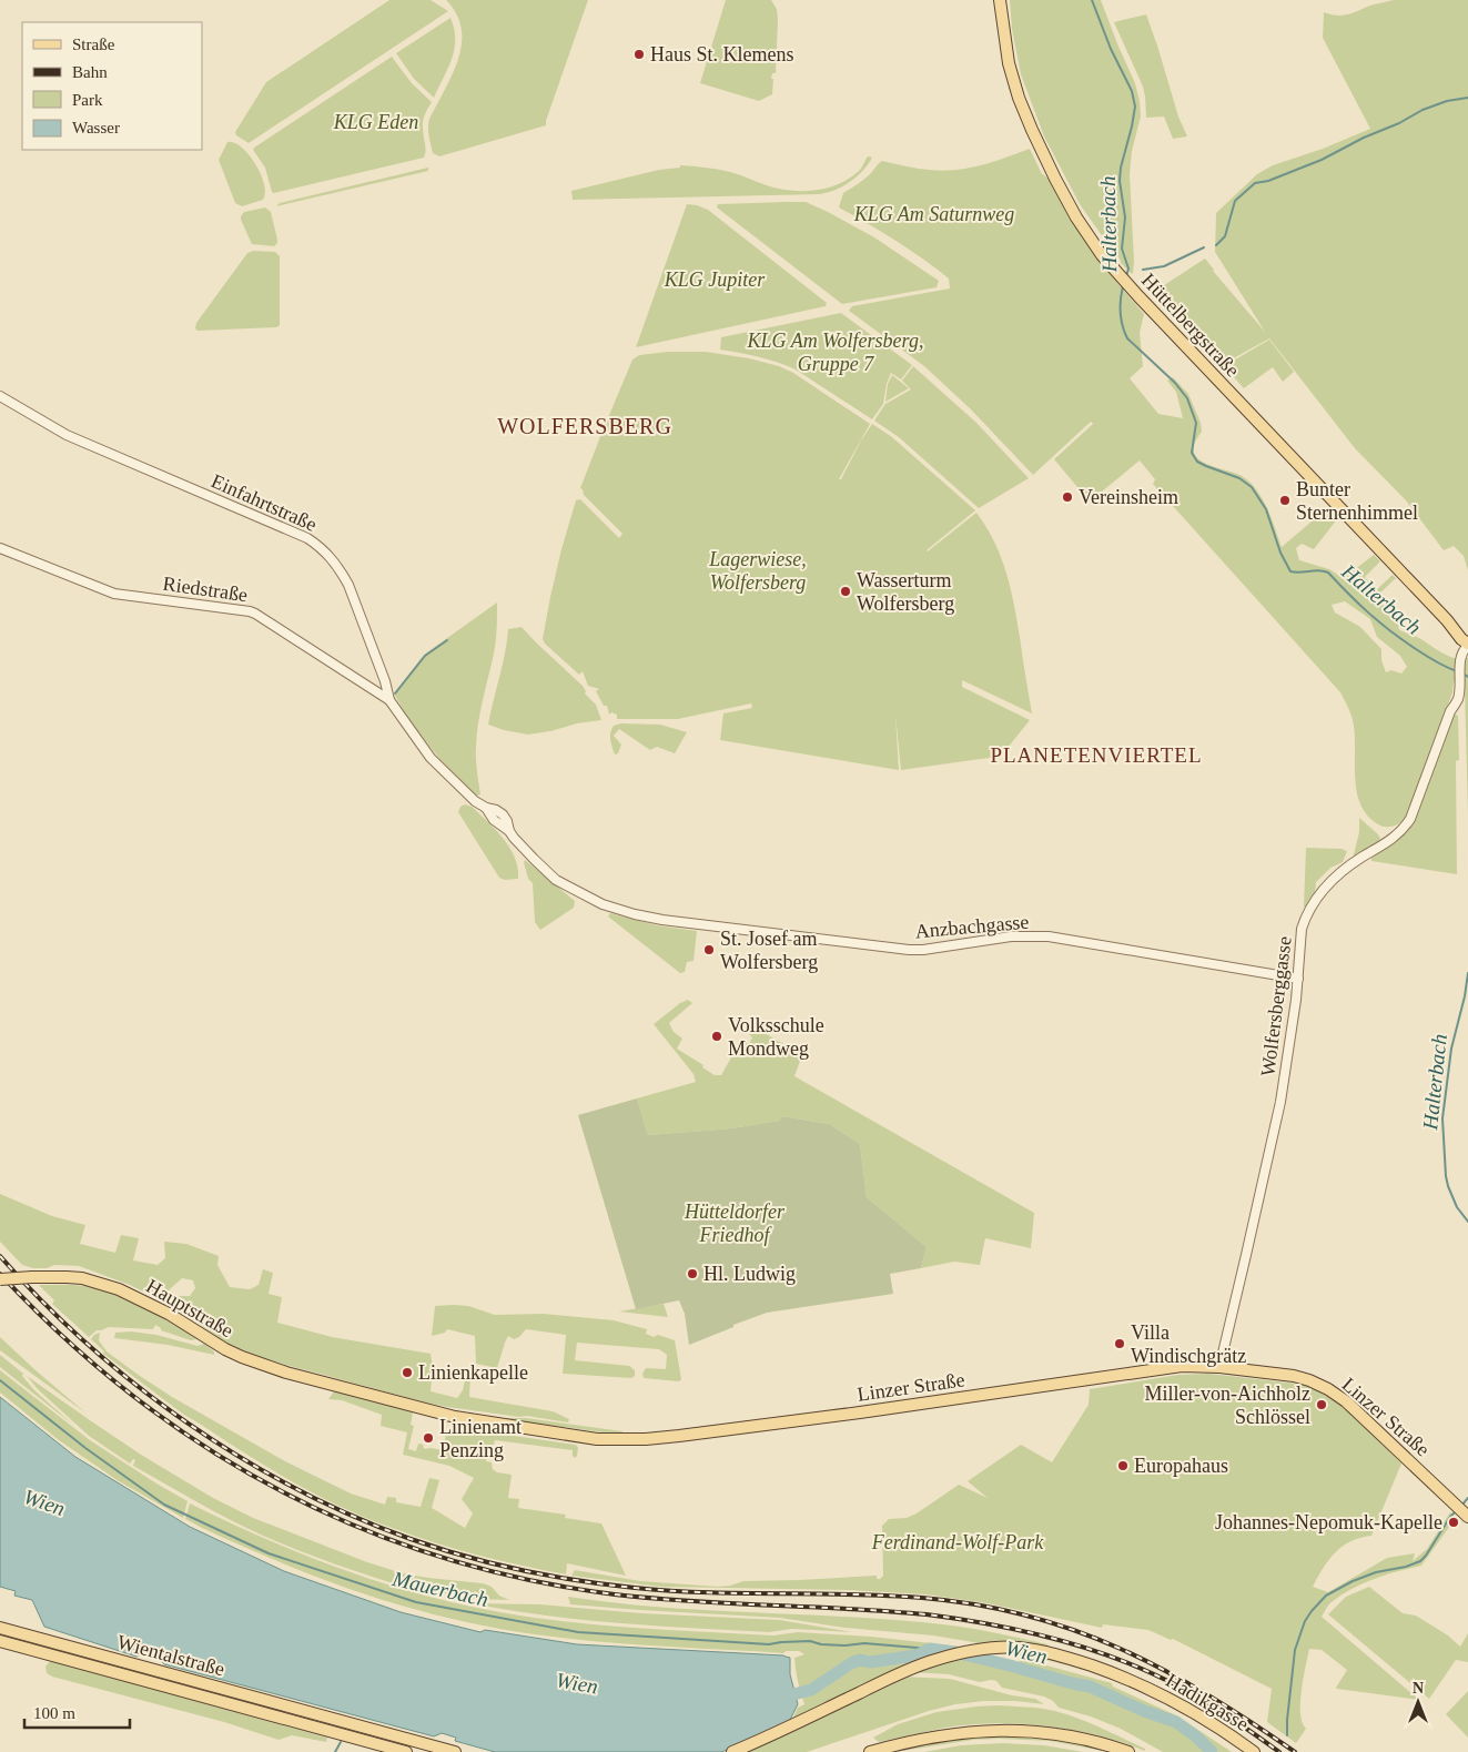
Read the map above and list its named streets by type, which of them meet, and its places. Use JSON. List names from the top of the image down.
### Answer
{
  "streets": {
    "main road": [
      "Hüttelbergstraße",
      "Hauptstraße",
      "Linzer Straße",
      "Wientalstraße",
      "Hadikgasse"
    ],
    "street": [
      "Einfahrtstraße",
      "Riedstraße",
      "Anzbachgasse",
      "Wolfersberggasse"
    ]
  },
  "crossings": [
    ["Hüttelbergstraße", "Wolfersberggasse"],
    ["Einfahrtstraße", "Riedstraße"],
    ["Einfahrtstraße", "Anzbachgasse"],
    ["Anzbachgasse", "Wolfersberggasse"],
    ["Wolfersberggasse", "Linzer Straße"],
    ["Hauptstraße", "Linzer Straße"]
  ],
  "districts": ["WOLFERSBERG", "PLANETENVIERTEL"],
  "water": ["Halterbach", "Wien", "Mauerbach"],
  "parks": [
    "KLG Eden",
    "KLG Am Saturnweg",
    "KLG Jupiter",
    "KLG Am Wolfersberg, Gruppe 7",
    "Lagerwiese, Wolfersberg",
    "Hütteldorfer Friedhof",
    "Ferdinand-Wolf-Park"
  ],
  "places": [
    "Haus St. Klemens",
    "Vereinsheim",
    "Bunter Sternenhimmel",
    "Wasserturm Wolfersberg",
    "St. Josef am Wolfersberg",
    "Volksschule Mondweg",
    "Hl. Ludwig",
    "Villa Windischgrätz",
    "Linienkapelle",
    "Miller-von-Aichholz Schlössel",
    "Linienamt Penzing",
    "Europahaus",
    "Johannes-Nepomuk-Kapelle"
  ],
  "legend": [
    "Straße",
    "Bahn",
    "Park",
    "Wasser"
  ],
  "scale_bar": "100 m",
  "north": "top"
}
